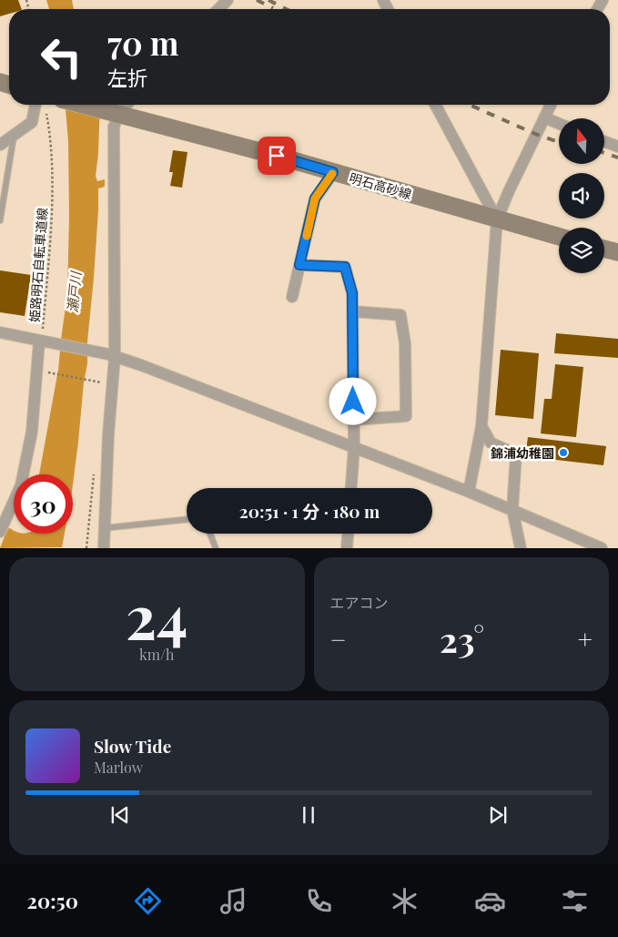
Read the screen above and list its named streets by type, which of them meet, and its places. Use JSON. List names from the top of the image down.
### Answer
{
  "streets": {
    "main road": ["明石高砂線"],
    "path": ["姫路明石自転車道線"]
  },
  "water": ["瀬戸川"],
  "places": ["錦浦幼稚園"],
  "north": "top",
  "page": {
    "turn": ["70 m", "左折"],
    "limit": "30",
    "trip": "20:51 · 1 分 · 180 m",
    "tile": [
      ["24", "km/h"],
      "エアコン"
    ],
    "heat": ["−", "23°", "+"],
    "song": ["Slow Tide", "Marlow"],
    "tabs": "20:50"
  }
}
